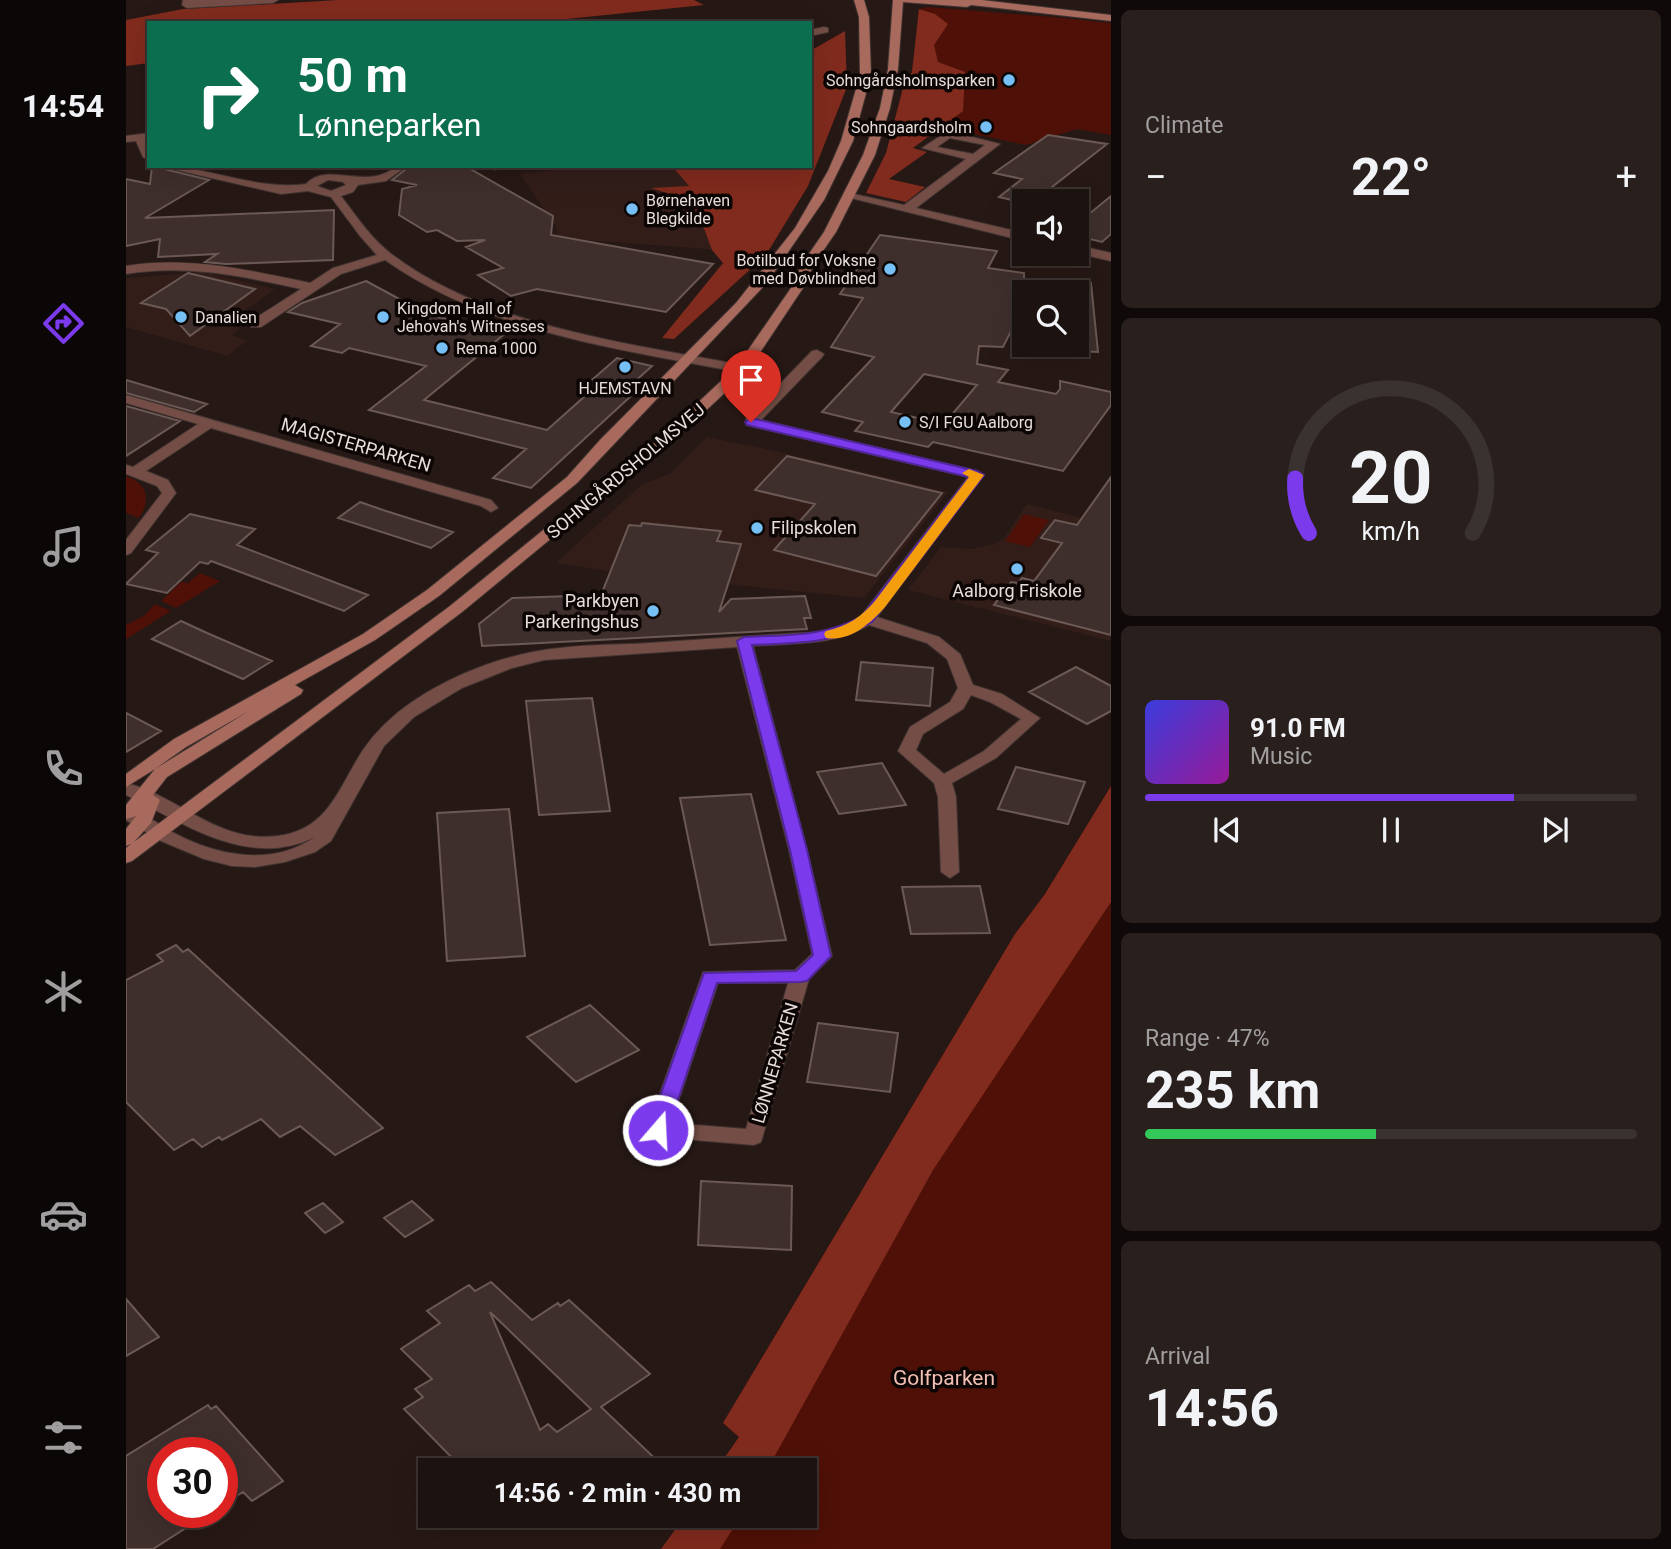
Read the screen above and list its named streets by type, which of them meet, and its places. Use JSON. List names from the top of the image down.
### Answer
{
  "streets": {
    "street": ["MAGISTERPARKEN", "SOHNGÅRDSHOLMSVEJ", "LØNNEPARKEN"]
  },
  "parks": ["Golfparken"],
  "places": [
    "Sohngårdsholmsparken",
    "Sohngaardsholm",
    "Børnehaven Blegkilde",
    "Botilbud for Voksne med Døvblindhed",
    "Danalien",
    "Kingdom Hall of Jehovah's Witnesses",
    "Rema 1000",
    "HJEMSTAVN",
    "S/I FGU Aalborg",
    "Filipskolen",
    "Aalborg Friskole",
    "Parkbyen Parkeringshus"
  ],
  "page": {
    "tabs": "14:54",
    "tile": [
      "Climate",
      ["Range · 47%", "235 km"],
      ["Arrival", "14:56"]
    ],
    "turn": ["50 m", "Lønneparken"],
    "heat": ["−", "22°", "+"],
    "song": ["91.0 FM", "Music"],
    "limit": "30",
    "trip": "14:56 · 2 min · 430 m",
    "gauge": ["20", "km/h"]
  }
}
